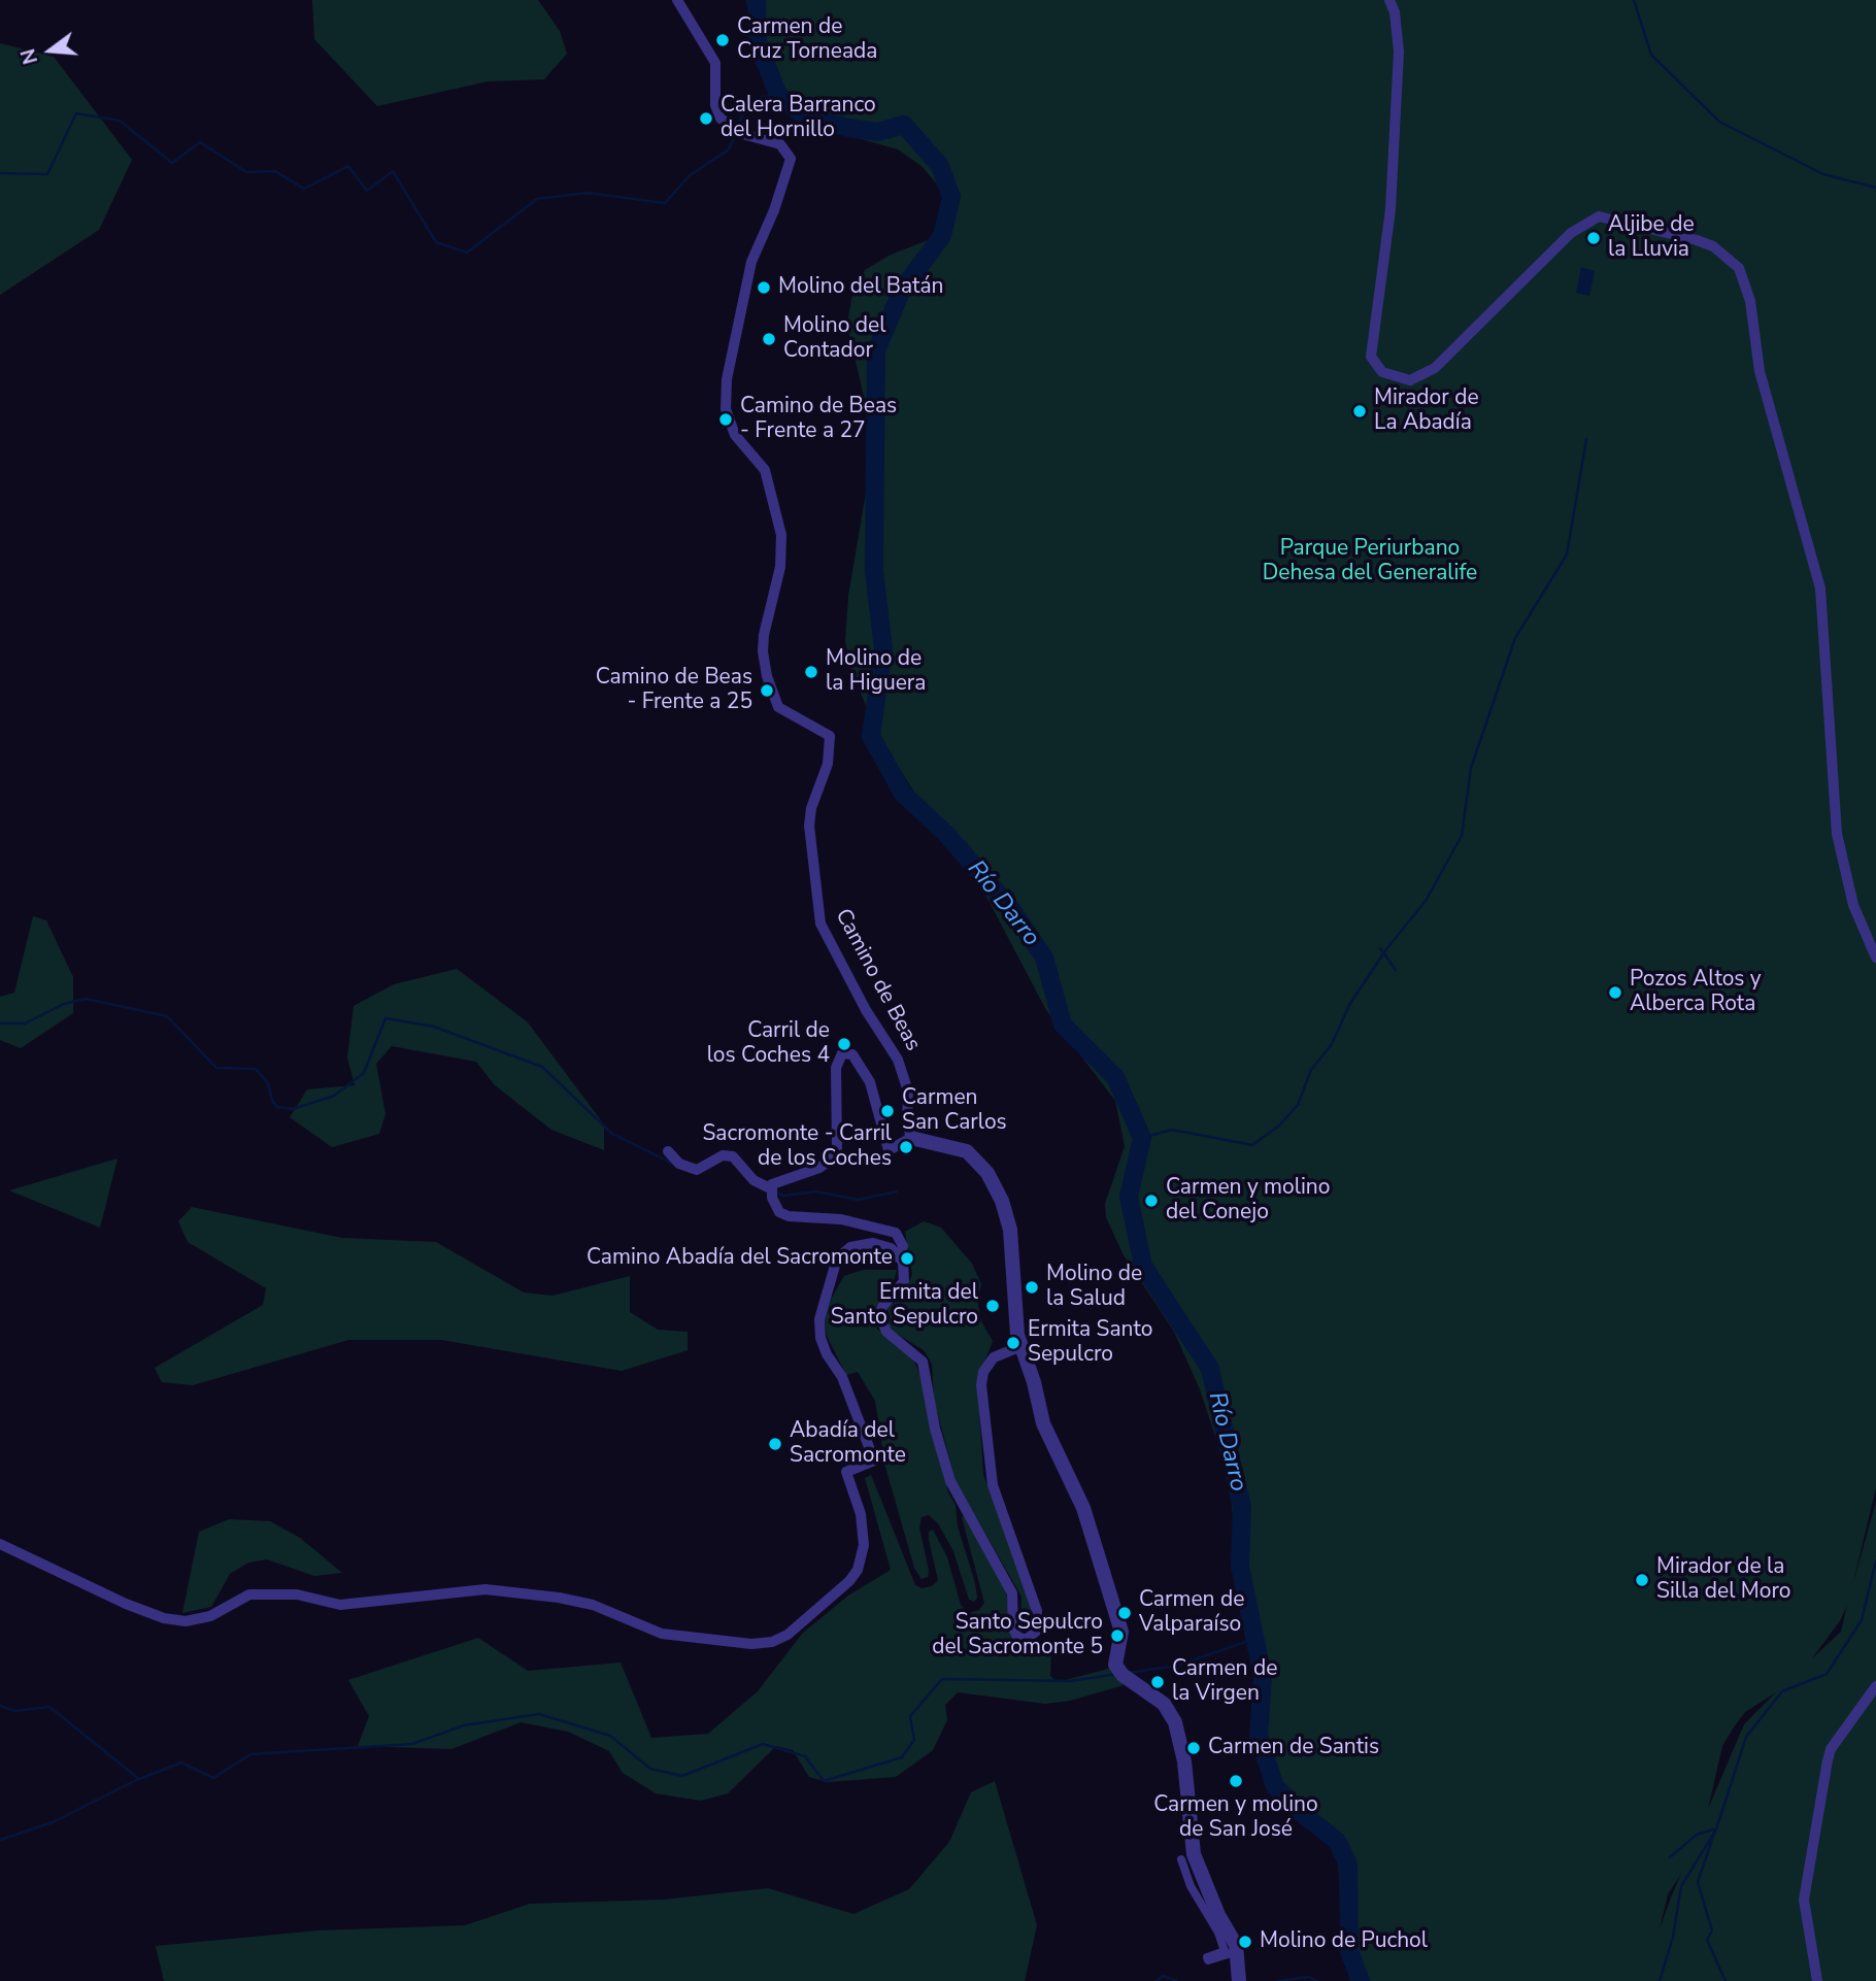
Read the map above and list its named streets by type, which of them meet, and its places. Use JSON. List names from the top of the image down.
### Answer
{
  "streets": {
    "street": ["Camino de Beas"]
  },
  "water": ["Río Darro"],
  "parks": ["Parque Periurbano Dehesa del Generalife"],
  "places": [
    "Carmen de Cruz Torneada",
    "Calera Barranco del Hornillo",
    "Aljibe de la Lluvia",
    "Molino del Batán",
    "Molino del Contador",
    "Mirador de La Abadía",
    "Camino de Beas - Frente a 27",
    "Molino de la Higuera",
    "Camino de Beas - Frente a 25",
    "Pozos Altos y Alberca Rota",
    "Carril de los Coches 4",
    "Carmen San Carlos",
    "Sacromonte - Carril de los Coches",
    "Carmen y molino del Conejo",
    "Camino Abadía del Sacromonte",
    "Molino de la Salud",
    "Ermita del Santo Sepulcro",
    "Ermita Santo Sepulcro",
    "Abadía del Sacromonte",
    "Mirador de la Silla del Moro",
    "Carmen de Valparaíso",
    "Santo Sepulcro del Sacromonte 5",
    "Carmen de la Virgen",
    "Carmen de Santis",
    "Carmen y molino de San José",
    "Molino de Puchol"
  ],
  "north": "left"
}
